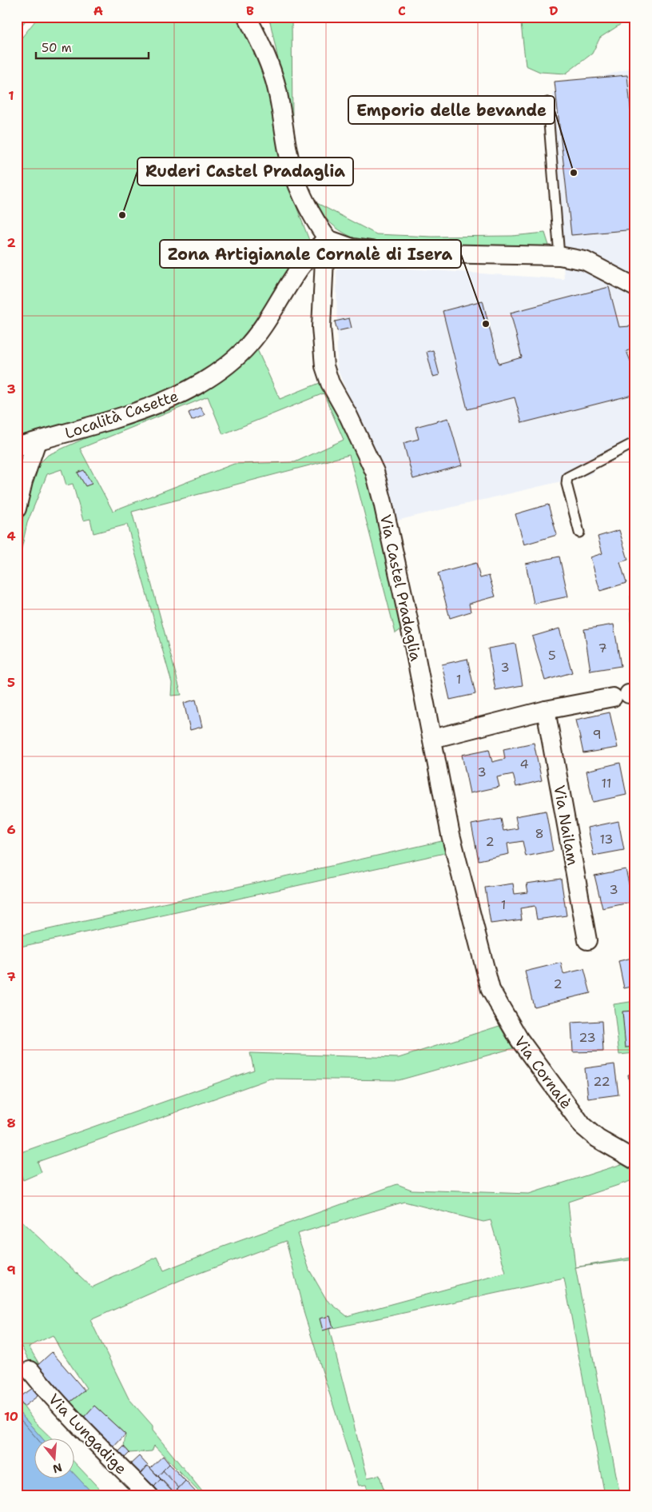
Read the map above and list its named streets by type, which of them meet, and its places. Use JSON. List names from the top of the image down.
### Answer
{
  "streets": {
    "street": [
      "Località Casette",
      "Via Castel Pradaglia",
      "Via Nailam",
      "Via Cornalè",
      "Via Lungadige"
    ]
  },
  "crossings": [
    ["Località Casette", "Via Castel Pradaglia"],
    ["Via Castel Pradaglia", "Via Cornalè"]
  ],
  "places": ["Emporio delle bevande", "Ruderi Castel Pradaglia", "Zona Artigianale Cornalè di Isera"],
  "house_numbers": [
    "7",
    "5",
    "3",
    "1",
    "9",
    "4",
    "3",
    "11",
    "8",
    "13",
    "2",
    "3",
    "1",
    "2",
    "23",
    "22"
  ],
  "scale_bar": "50 m",
  "north": "bottom",
  "grid": {
    "columns": [
      "A",
      "B",
      "C",
      "D"
    ],
    "rows": [
      "1",
      "2",
      "3",
      "4",
      "5",
      "6",
      "7",
      "8",
      "9",
      "10"
    ]
  }
}
